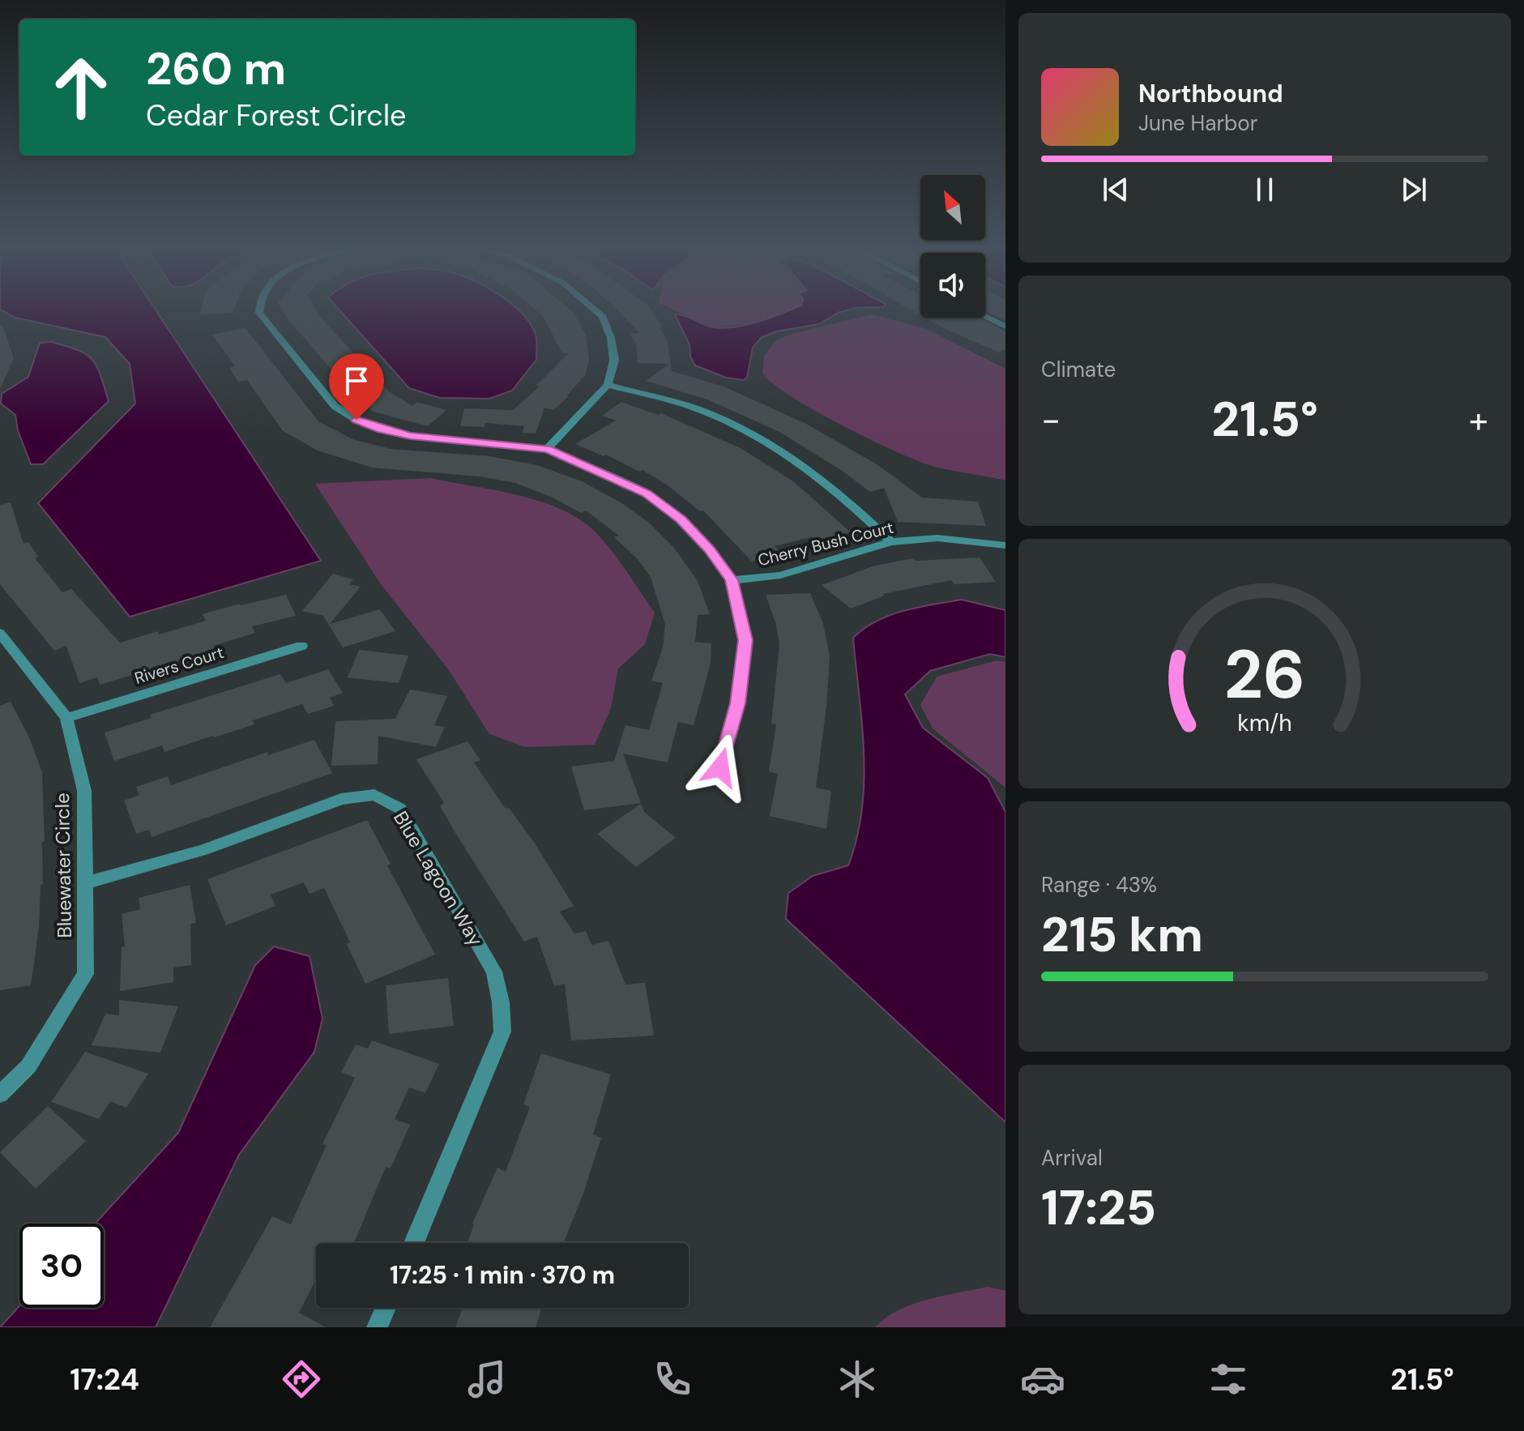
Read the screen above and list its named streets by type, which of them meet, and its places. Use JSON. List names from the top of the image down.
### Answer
{
  "streets": {
    "street": [
      "Cherry Bush Court",
      "Rivers Court",
      "Bluewater Circle",
      "Blue Lagoon Way"
    ]
  },
  "crossings": [
    ["Rivers Court", "Bluewater Circle"],
    ["Bluewater Circle", "Blue Lagoon Way"]
  ],
  "north": "top left",
  "page": {
    "turn": ["260 m", "Cedar Forest Circle"],
    "song": ["Northbound", "June Harbor"],
    "tile": [
      "Climate",
      ["Range · 43%", "215 km"],
      ["Arrival", "17:25"]
    ],
    "heat": ["−", "21.5°", "+"],
    "limit": "30",
    "trip": "17:25 · 1 min · 370 m",
    "tabs": ["17:24", "21.5°"],
    "gauge": ["26", "km/h"]
  }
}
